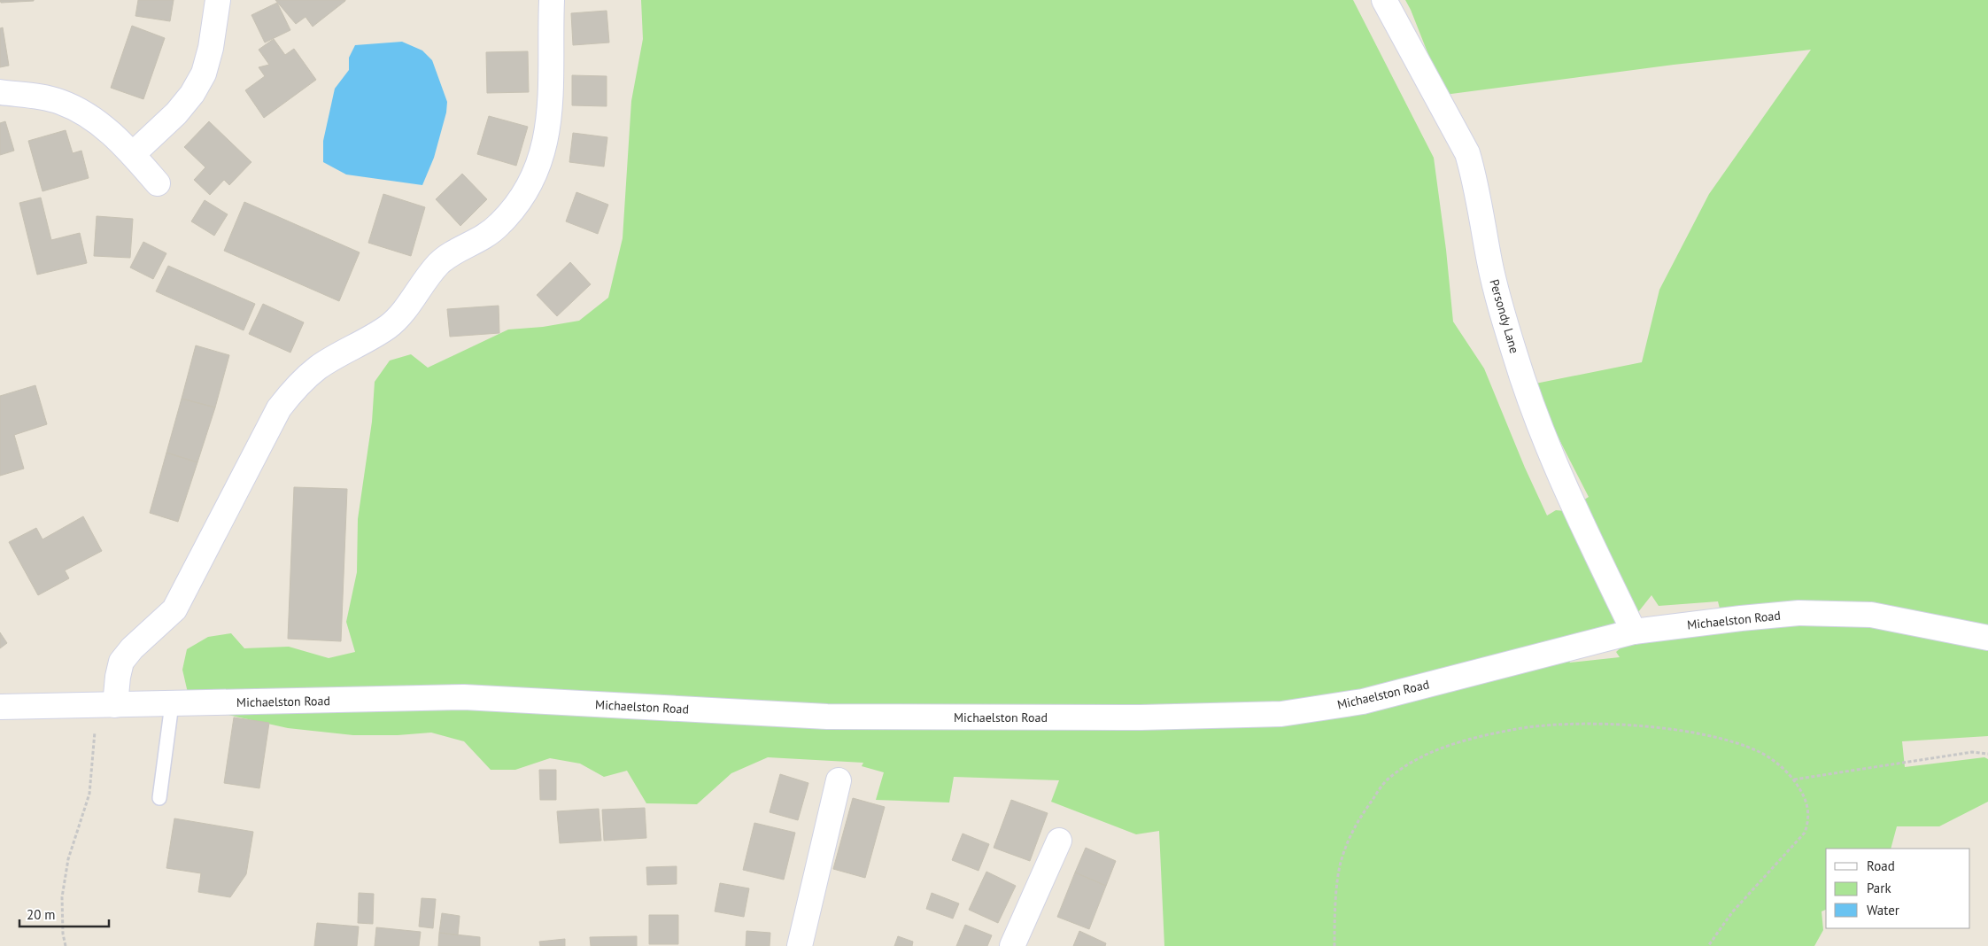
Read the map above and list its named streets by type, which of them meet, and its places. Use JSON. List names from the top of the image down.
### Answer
{
  "streets": {
    "street": ["Persondy Lane", "Michaelston Road"]
  },
  "crossings": [
    ["Persondy Lane", "Michaelston Road"]
  ],
  "legend": ["Road", "Park", "Water"],
  "scale_bar": "20 m"
}
